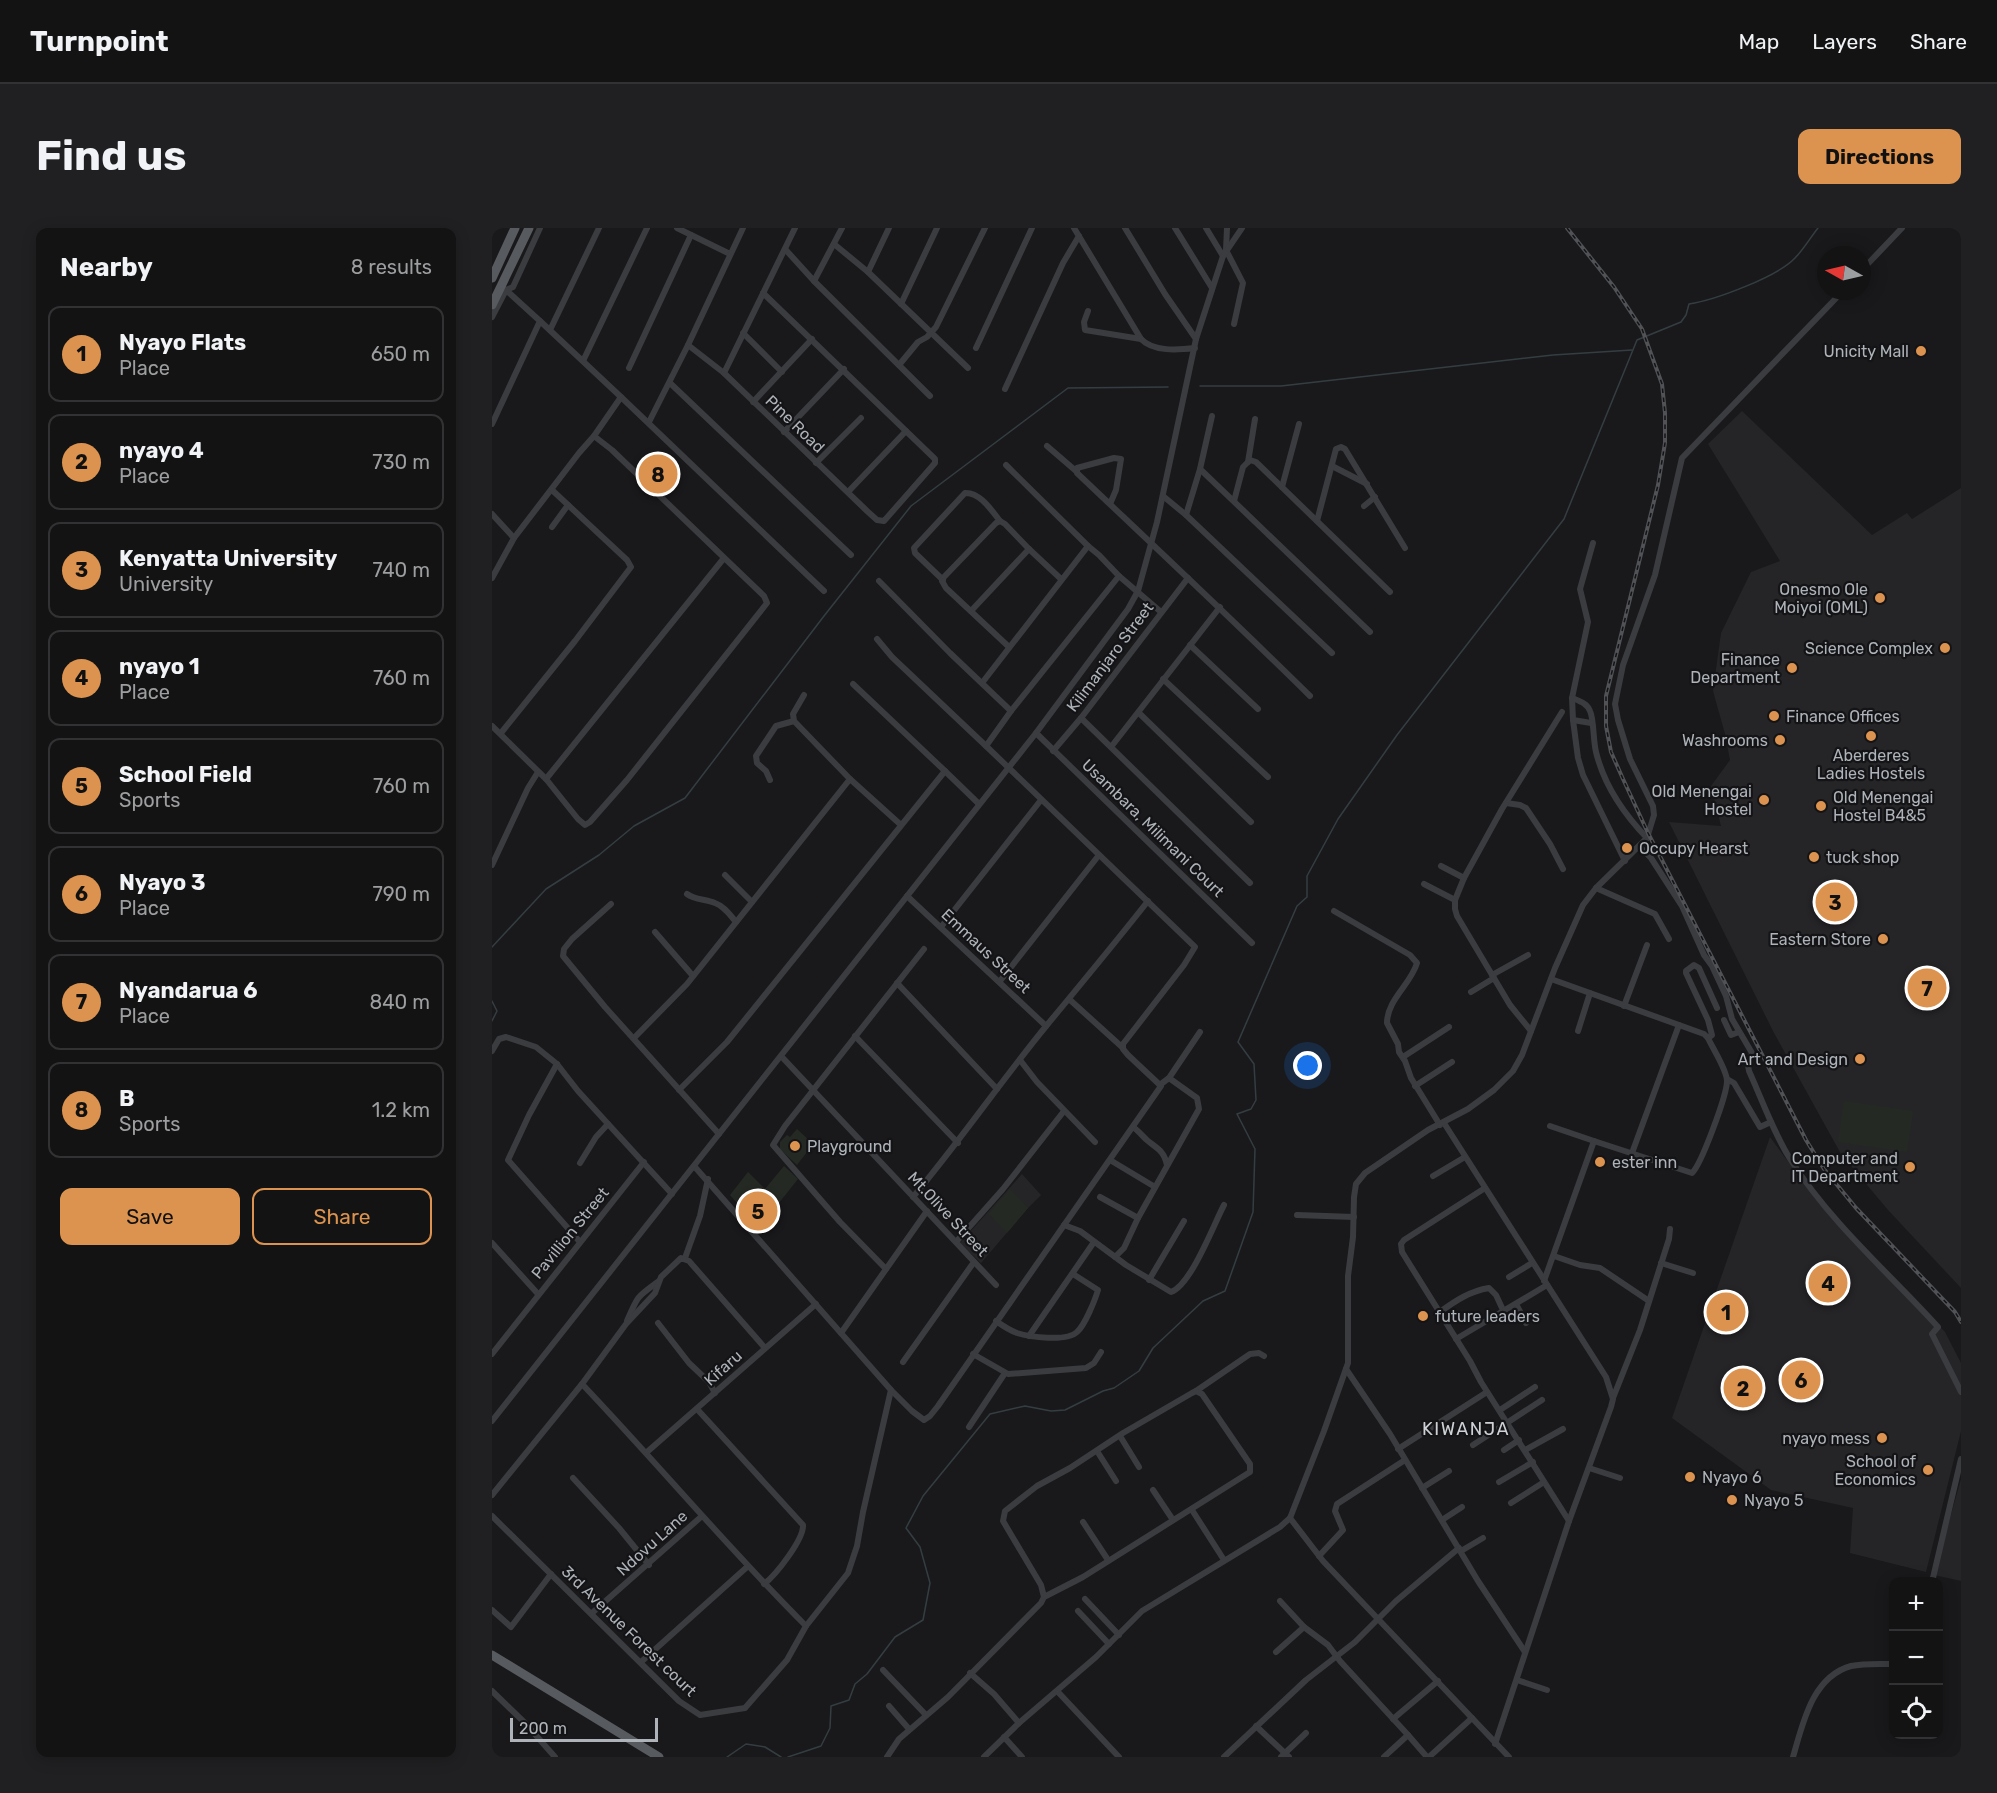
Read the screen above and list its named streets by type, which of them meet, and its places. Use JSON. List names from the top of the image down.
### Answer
{
  "streets": {
    "street": [
      "Pine Road",
      "Kilimanjaro Street",
      "Usambara, Milimani Court",
      "Emmaus Street",
      "Mt.Olive Street",
      "Pavillion Street",
      "Kifaru",
      "Ndovu Lane",
      "3rd Avenue Forest court"
    ]
  },
  "crossings": [
    ["Kilimanjaro Street", "Usambara, Milimani Court"],
    ["Ndovu Lane", "3rd Avenue Forest court"]
  ],
  "districts": ["KIWANJA"],
  "places": [
    "Unicity Mall",
    "Onesmo Ole Moiyoi (OML)",
    "Science Complex",
    "Finance Department",
    "Finance Offices",
    "Aberderes Ladies Hostels",
    "Washrooms",
    "Old Menengai Hostel",
    "Old Menengai Hostel B4&5",
    "Occupy Hearst",
    "tuck shop",
    "Eastern Store",
    "Art and Design",
    "Playground",
    "ester inn",
    "Computer and IT Department",
    "future leaders",
    "nyayo mess",
    "School of Economics",
    "Nyayo 6",
    "Nyayo 5"
  ],
  "scale_bar": "200 m",
  "north": "left",
  "page": {
    "header": "Turnpoint",
    "nav": ["Map", "Layers", "Share"],
    "buttons": [
      "Directions",
      ["Save", "Share"]
    ],
    "title": "Find us",
    "heading": ["Nearby", "8 results"],
    "list": [
      {
        "mark": "1",
        "name": "Nyayo Flats",
        "note": "Place",
        "value": "650 m"
      },
      {
        "mark": "2",
        "name": "nyayo 4",
        "note": "Place",
        "value": "730 m"
      },
      {
        "mark": "3",
        "name": "Kenyatta University",
        "note": "University",
        "value": "740 m"
      },
      {
        "mark": "4",
        "name": "nyayo 1",
        "note": "Place",
        "value": "760 m"
      },
      {
        "mark": "5",
        "name": "School Field",
        "note": "Sports",
        "value": "760 m"
      },
      {
        "mark": "6",
        "name": "Nyayo 3",
        "note": "Place",
        "value": "790 m"
      },
      {
        "mark": "7",
        "name": "Nyandarua 6",
        "note": "Place",
        "value": "840 m"
      },
      {
        "mark": "8",
        "name": "B",
        "note": "Sports",
        "value": "1.2 km"
      }
    ],
    "pins": [
      "8",
      "3",
      "7",
      "5",
      "4",
      "1",
      "6",
      "2"
    ],
    "map_buttons": ["+", "−"],
    "scale": "200 m"
  }
}
